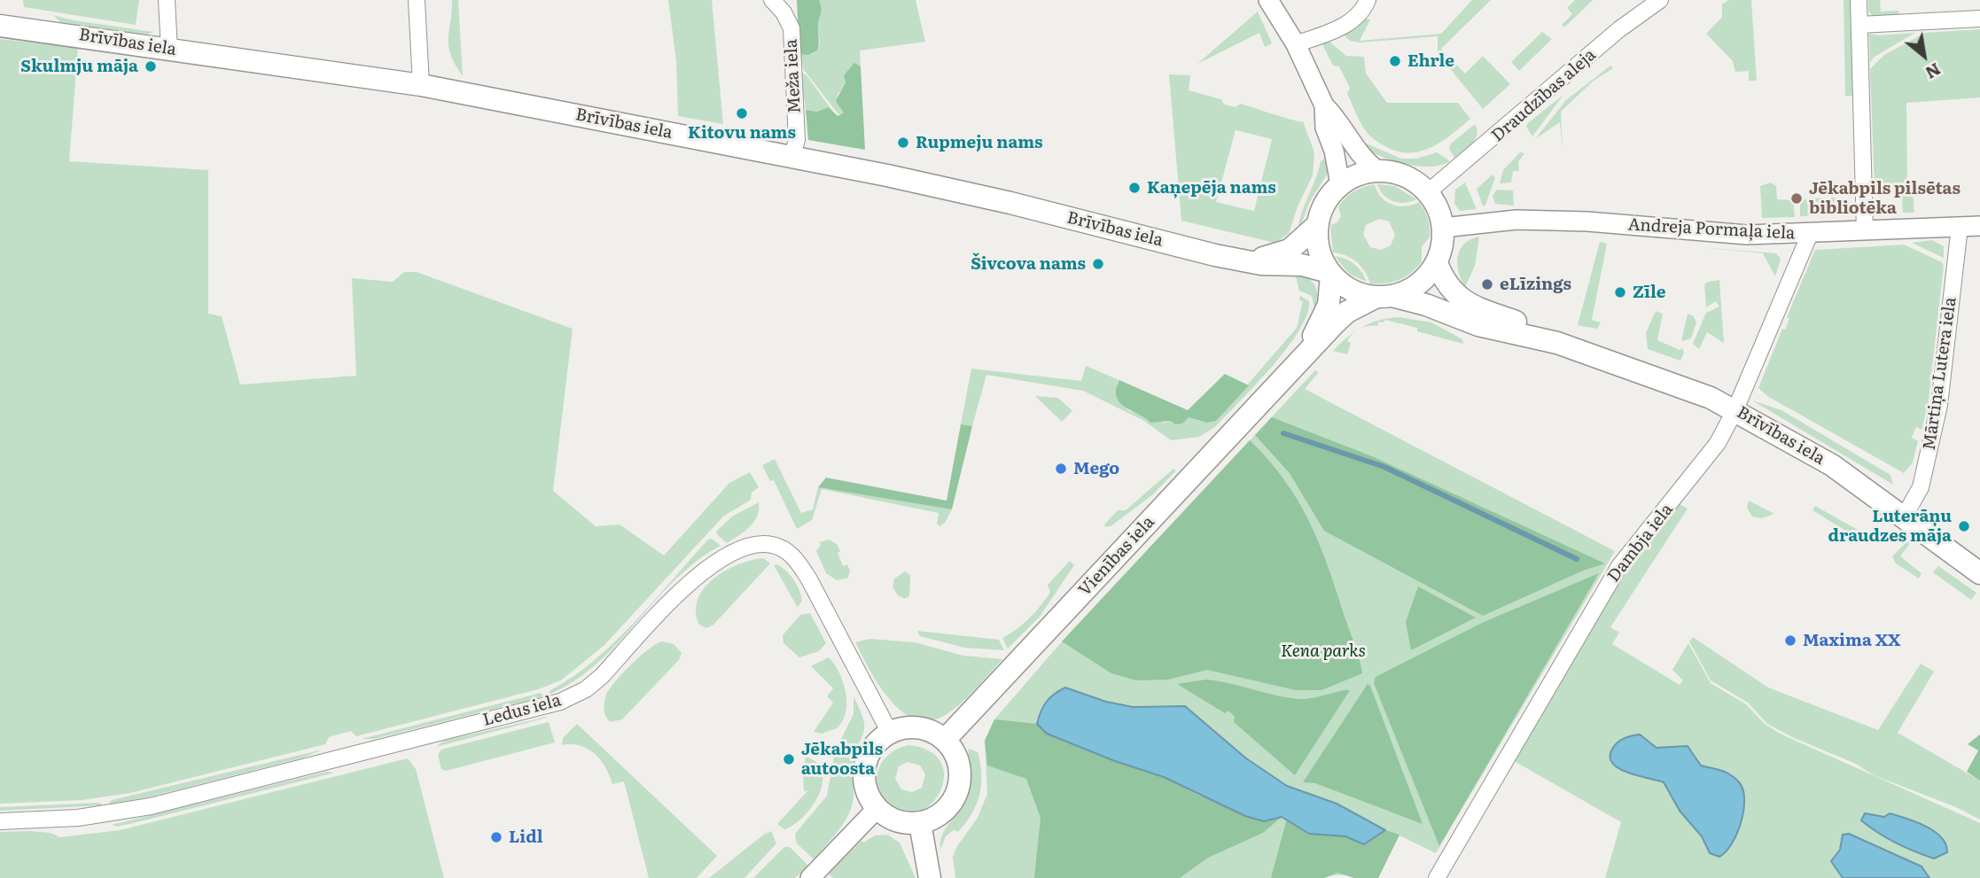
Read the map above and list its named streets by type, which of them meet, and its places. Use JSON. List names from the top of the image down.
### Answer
{
  "streets": {
    "main road": ["Brīvības iela", "Vienības iela"],
    "street": [
      "Meža iela",
      "Draudzības aleja",
      "Andreja Pormaļa iela",
      "Mārtiņa Lutera iela",
      "Dambja iela",
      "Ledus iela"
    ]
  },
  "crossings": [
    ["Brīvības iela", "Meža iela"],
    ["Brīvības iela", "Draudzības aleja"],
    ["Brīvības iela", "Andreja Pormaļa iela"],
    ["Brīvības iela", "Mārtiņa Lutera iela"],
    ["Brīvības iela", "Dambja iela"],
    ["Draudzības aleja", "Andreja Pormaļa iela"],
    ["Andreja Pormaļa iela", "Mārtiņa Lutera iela"],
    ["Andreja Pormaļa iela", "Dambja iela"],
    ["Vienības iela", "Ledus iela"]
  ],
  "parks": ["Kena parks"],
  "places": [
    "Ehrle",
    "Skulmju māja",
    "Kitovu nams",
    "Rupmeju nams",
    "Kaņepēja nams",
    "Jēkabpils pilsētas bibliotēka",
    "Šivcova nams",
    "eLīzings",
    "Zīle",
    "Mego",
    "Luterāņu draudzes māja",
    "Maxima XX",
    "Jēkabpils autoosta",
    "Lidl"
  ],
  "north": "bottom right"
}
